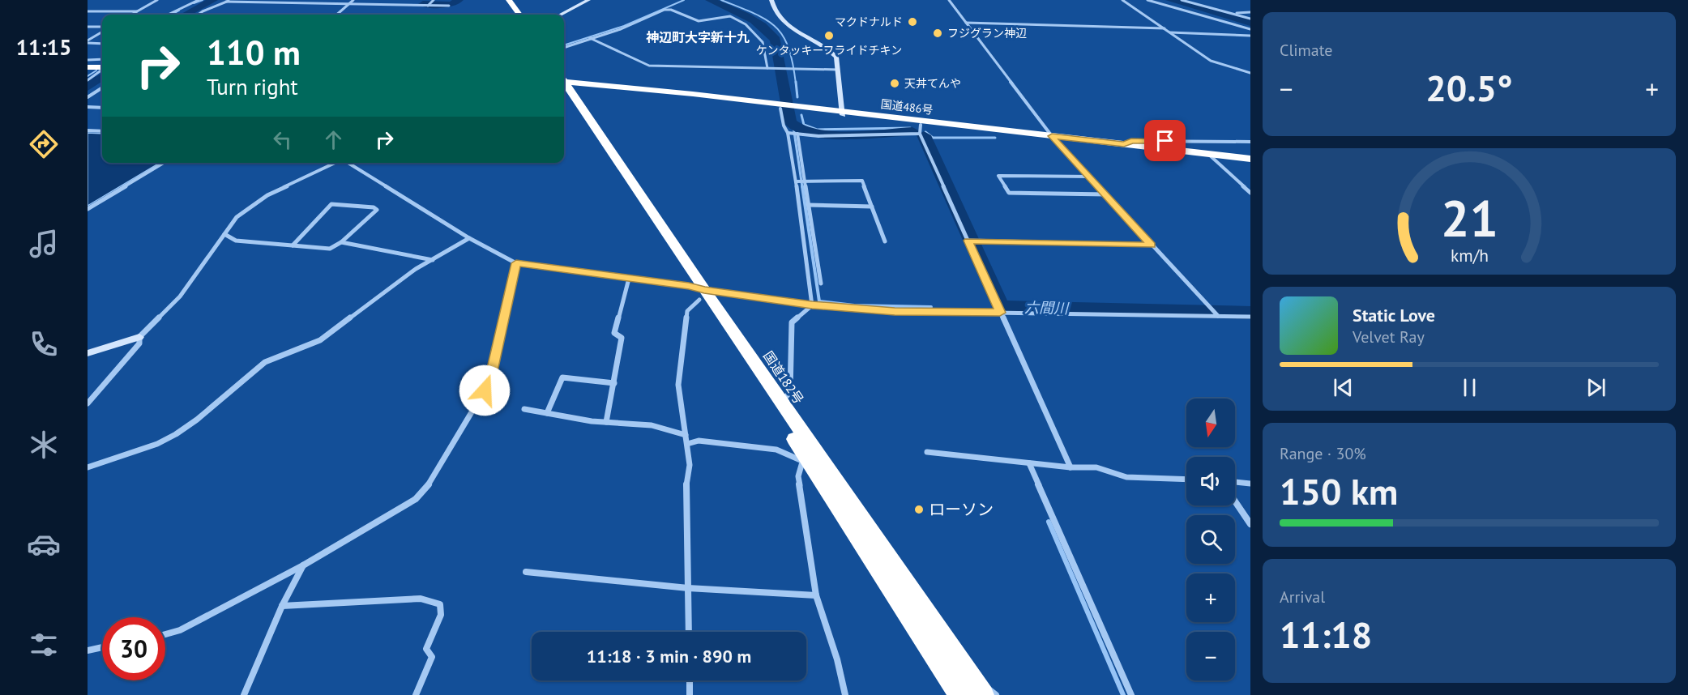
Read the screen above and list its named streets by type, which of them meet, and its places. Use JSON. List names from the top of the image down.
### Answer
{
  "streets": {
    "highway": ["国道486号", "国道182号"]
  },
  "districts": ["神辺町大字新十九"],
  "water": ["六間川"],
  "places": [
    "マクドナルド",
    "フジグラン神辺",
    "ケンタッキーフライドチキン",
    "天丼てんや",
    "ローソン"
  ],
  "north": "bottom",
  "page": {
    "tabs": "11:15",
    "tile": [
      "Climate",
      ["Range · 30%", "150 km"],
      ["Arrival", "11:18"]
    ],
    "turn": ["110 m", "Turn right"],
    "heat": ["−", "20.5°", "+"],
    "song": ["Static Love", "Velvet Ray"],
    "map_buttons": ["+", "−"],
    "limit": "30",
    "trip": "11:18 · 3 min · 890 m",
    "gauge": ["21", "km/h"]
  }
}
